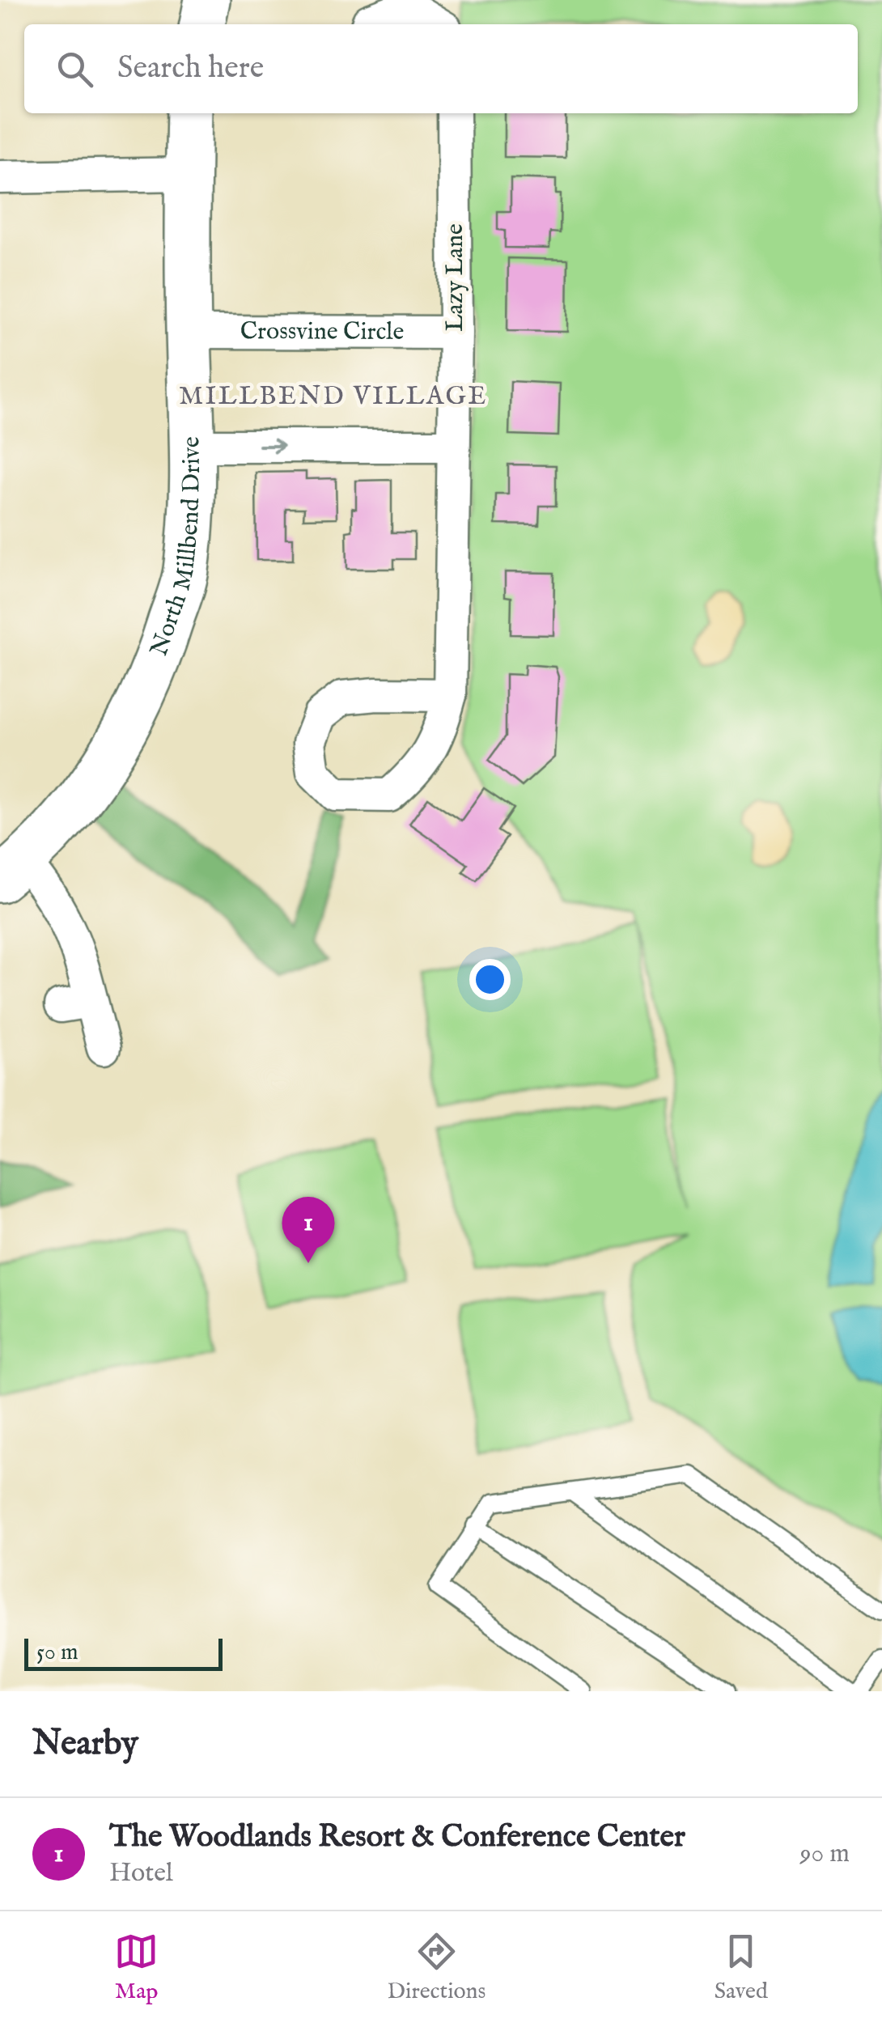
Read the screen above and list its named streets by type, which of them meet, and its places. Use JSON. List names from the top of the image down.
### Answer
{
  "streets": {
    "street": ["Lazy Lane", "Crossvine Circle", "North Millbend Drive"]
  },
  "crossings": [
    ["Lazy Lane", "Crossvine Circle"],
    ["Crossvine Circle", "North Millbend Drive"]
  ],
  "districts": ["MILLBEND VILLAGE"],
  "scale_bar": "50 m",
  "page": {
    "search": "Search here",
    "pins": "1",
    "scale": "50 m",
    "heading": "Nearby",
    "list": [
      {
        "mark": "1",
        "name": "The Woodlands Resort & Conference Center",
        "note": "Hotel",
        "value": "90 m"
      }
    ],
    "nav": ["Map", "Directions", "Saved"]
  }
}
